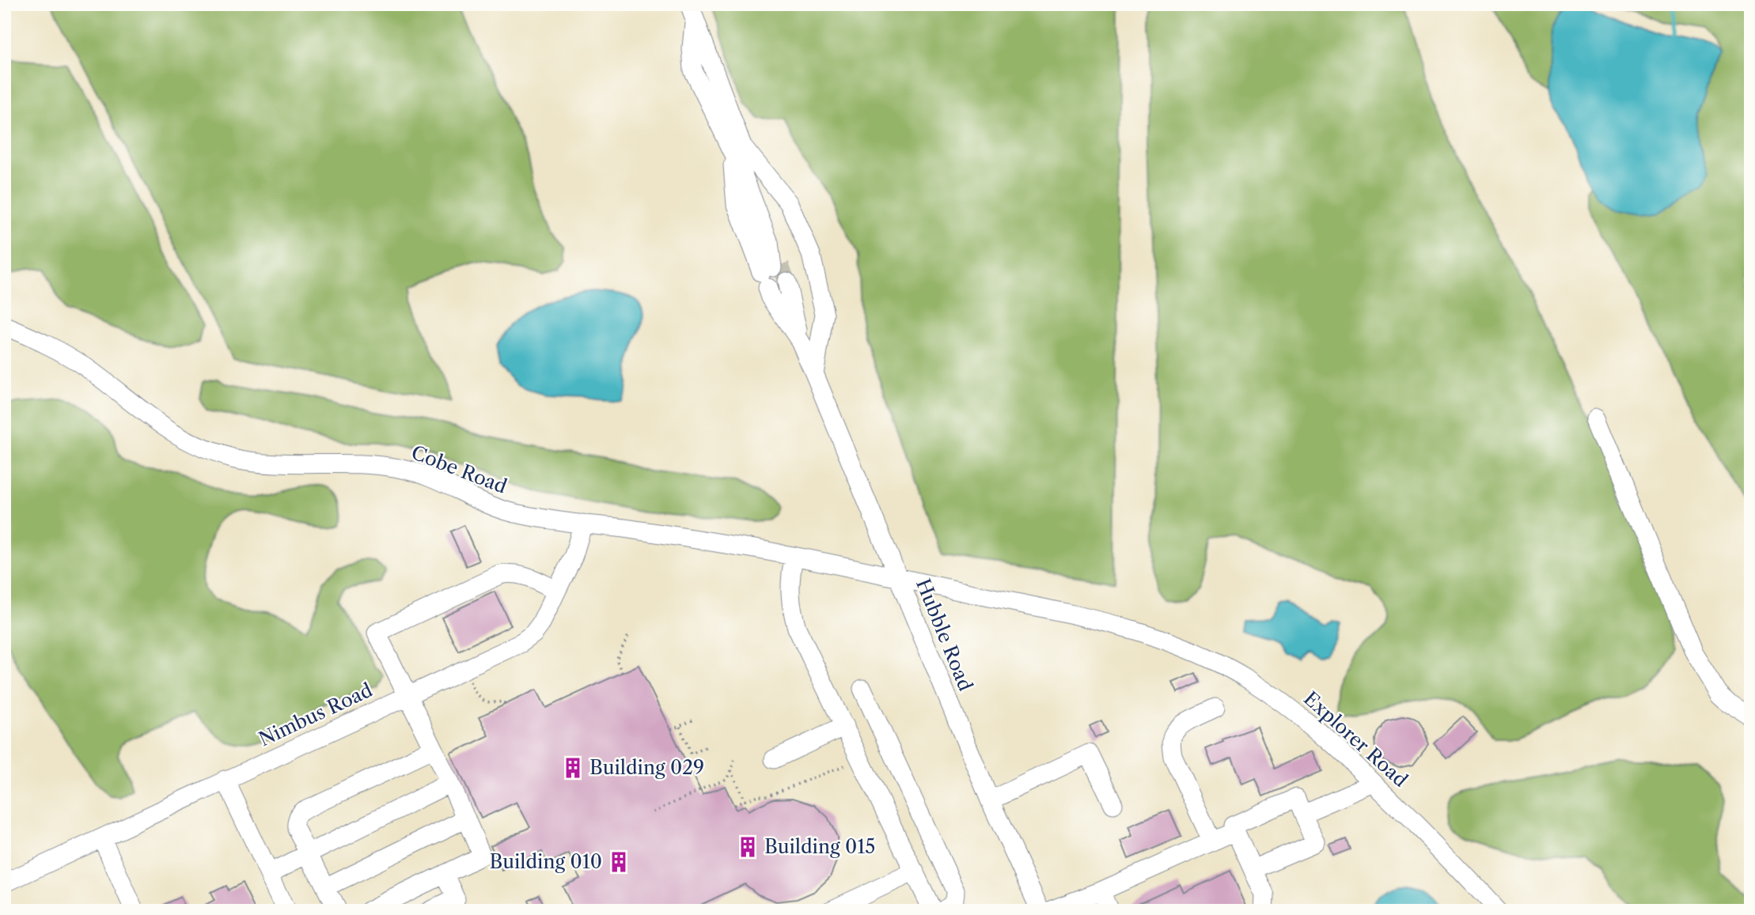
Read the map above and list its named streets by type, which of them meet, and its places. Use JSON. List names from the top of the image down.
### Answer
{
  "streets": {
    "street": [
      "Cobe Road",
      "Hubble Road",
      "Nimbus Road",
      "Explorer Road"
    ]
  },
  "crossings": [
    ["Cobe Road", "Hubble Road"],
    ["Cobe Road", "Nimbus Road"],
    ["Cobe Road", "Explorer Road"],
    ["Hubble Road", "Explorer Road"]
  ],
  "places": {
    "building": ["Building 029", "Building 015", "Building 010"]
  }
}
